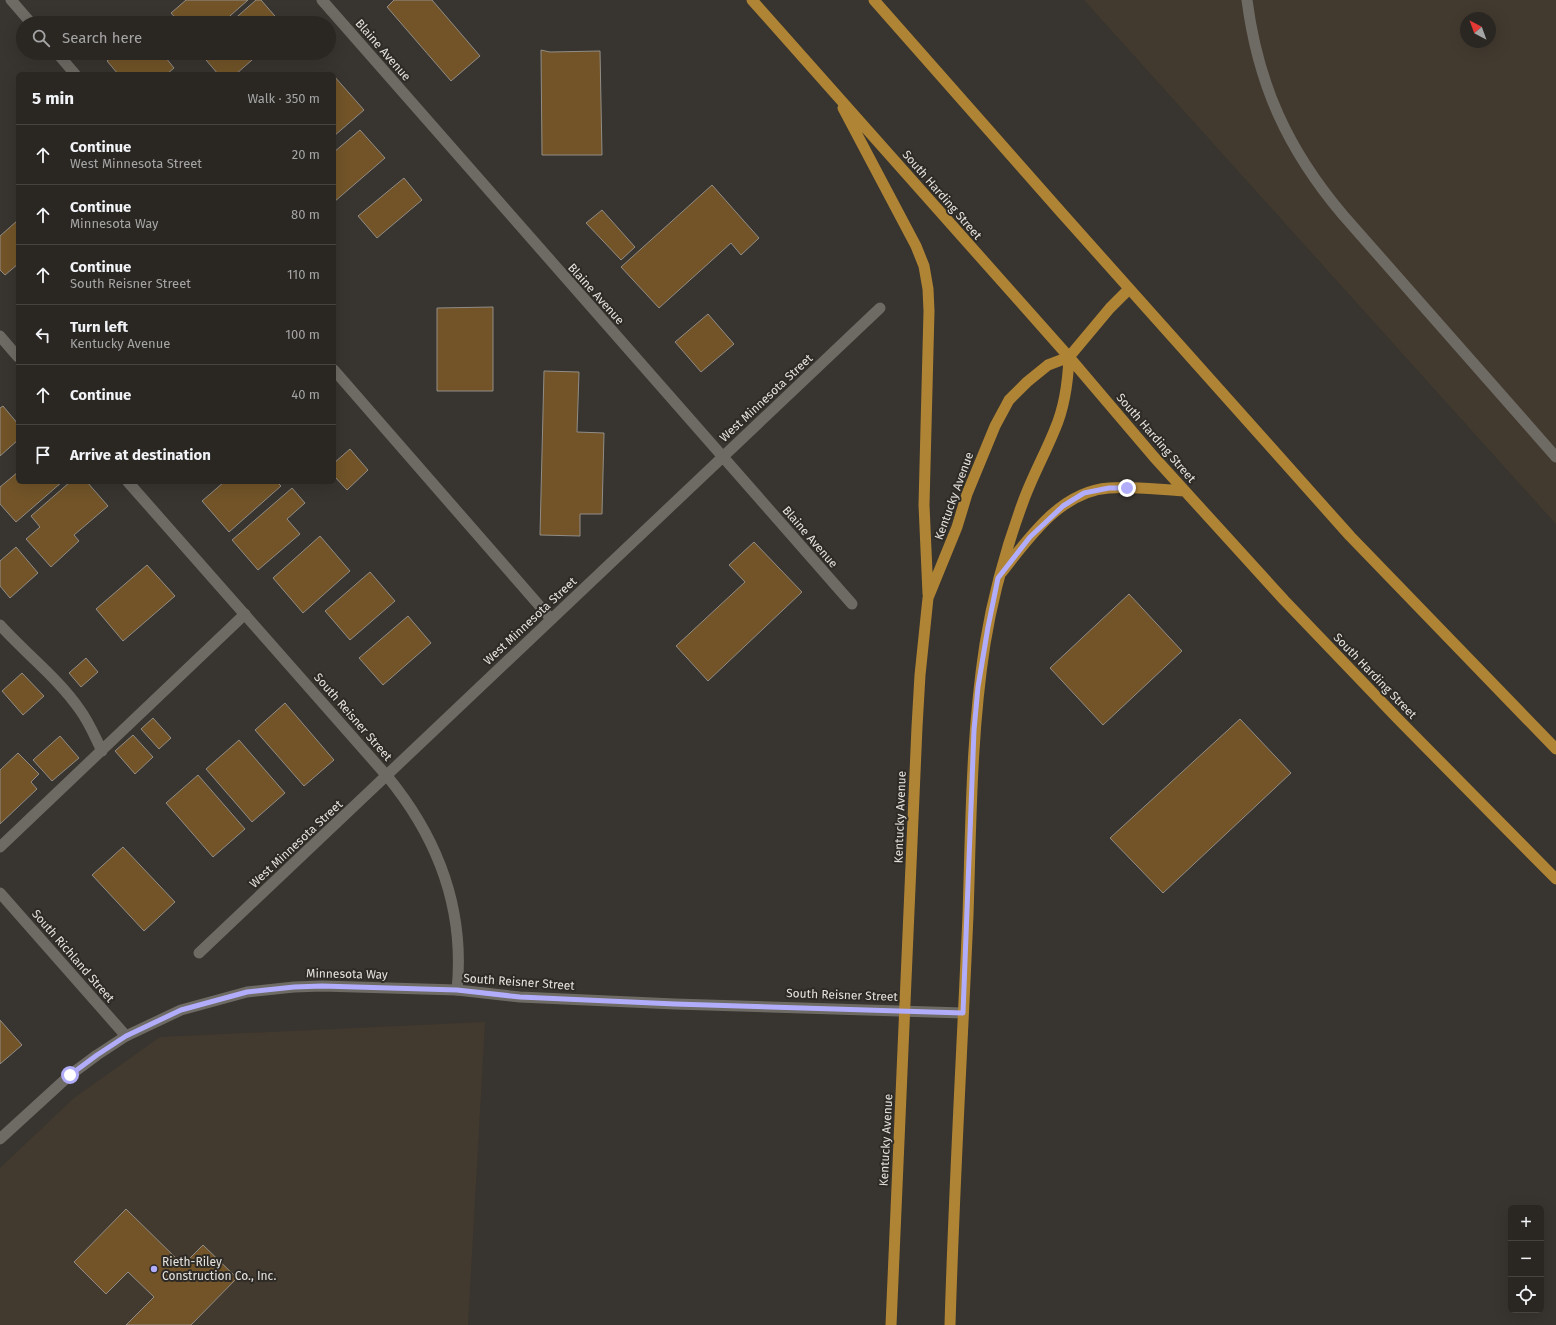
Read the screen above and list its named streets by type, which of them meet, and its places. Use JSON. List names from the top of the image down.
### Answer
{
  "streets": {
    "main road": ["South Harding Street", "Kentucky Avenue"],
    "street": [
      "Blaine Avenue",
      "West Minnesota Street",
      "South Reisner Street",
      "South Richland Street",
      "Minnesota Way"
    ]
  },
  "crossings": [
    ["Blaine Avenue", "West Minnesota Street"],
    ["South Harding Street", "Kentucky Avenue"],
    ["West Minnesota Street", "South Reisner Street"],
    ["Kentucky Avenue", "South Reisner Street"],
    ["South Reisner Street", "Minnesota Way"],
    ["South Richland Street", "Minnesota Way"]
  ],
  "places": ["Rieth-Riley Construction Co., Inc."],
  "north": "top left",
  "page": {
    "search": "Search here",
    "heading": ["5 min", "Walk · 350 m"],
    "list": [
      ["Continue", "West Minnesota Street", "20 m"],
      ["Continue", "Minnesota Way", "80 m"],
      ["Continue", "South Reisner Street", "110 m"],
      ["Turn left", "Kentucky Avenue", "100 m"],
      ["Continue", "40 m"],
      "Arrive at destination"
    ],
    "map_buttons": ["+", "−"]
  }
}
